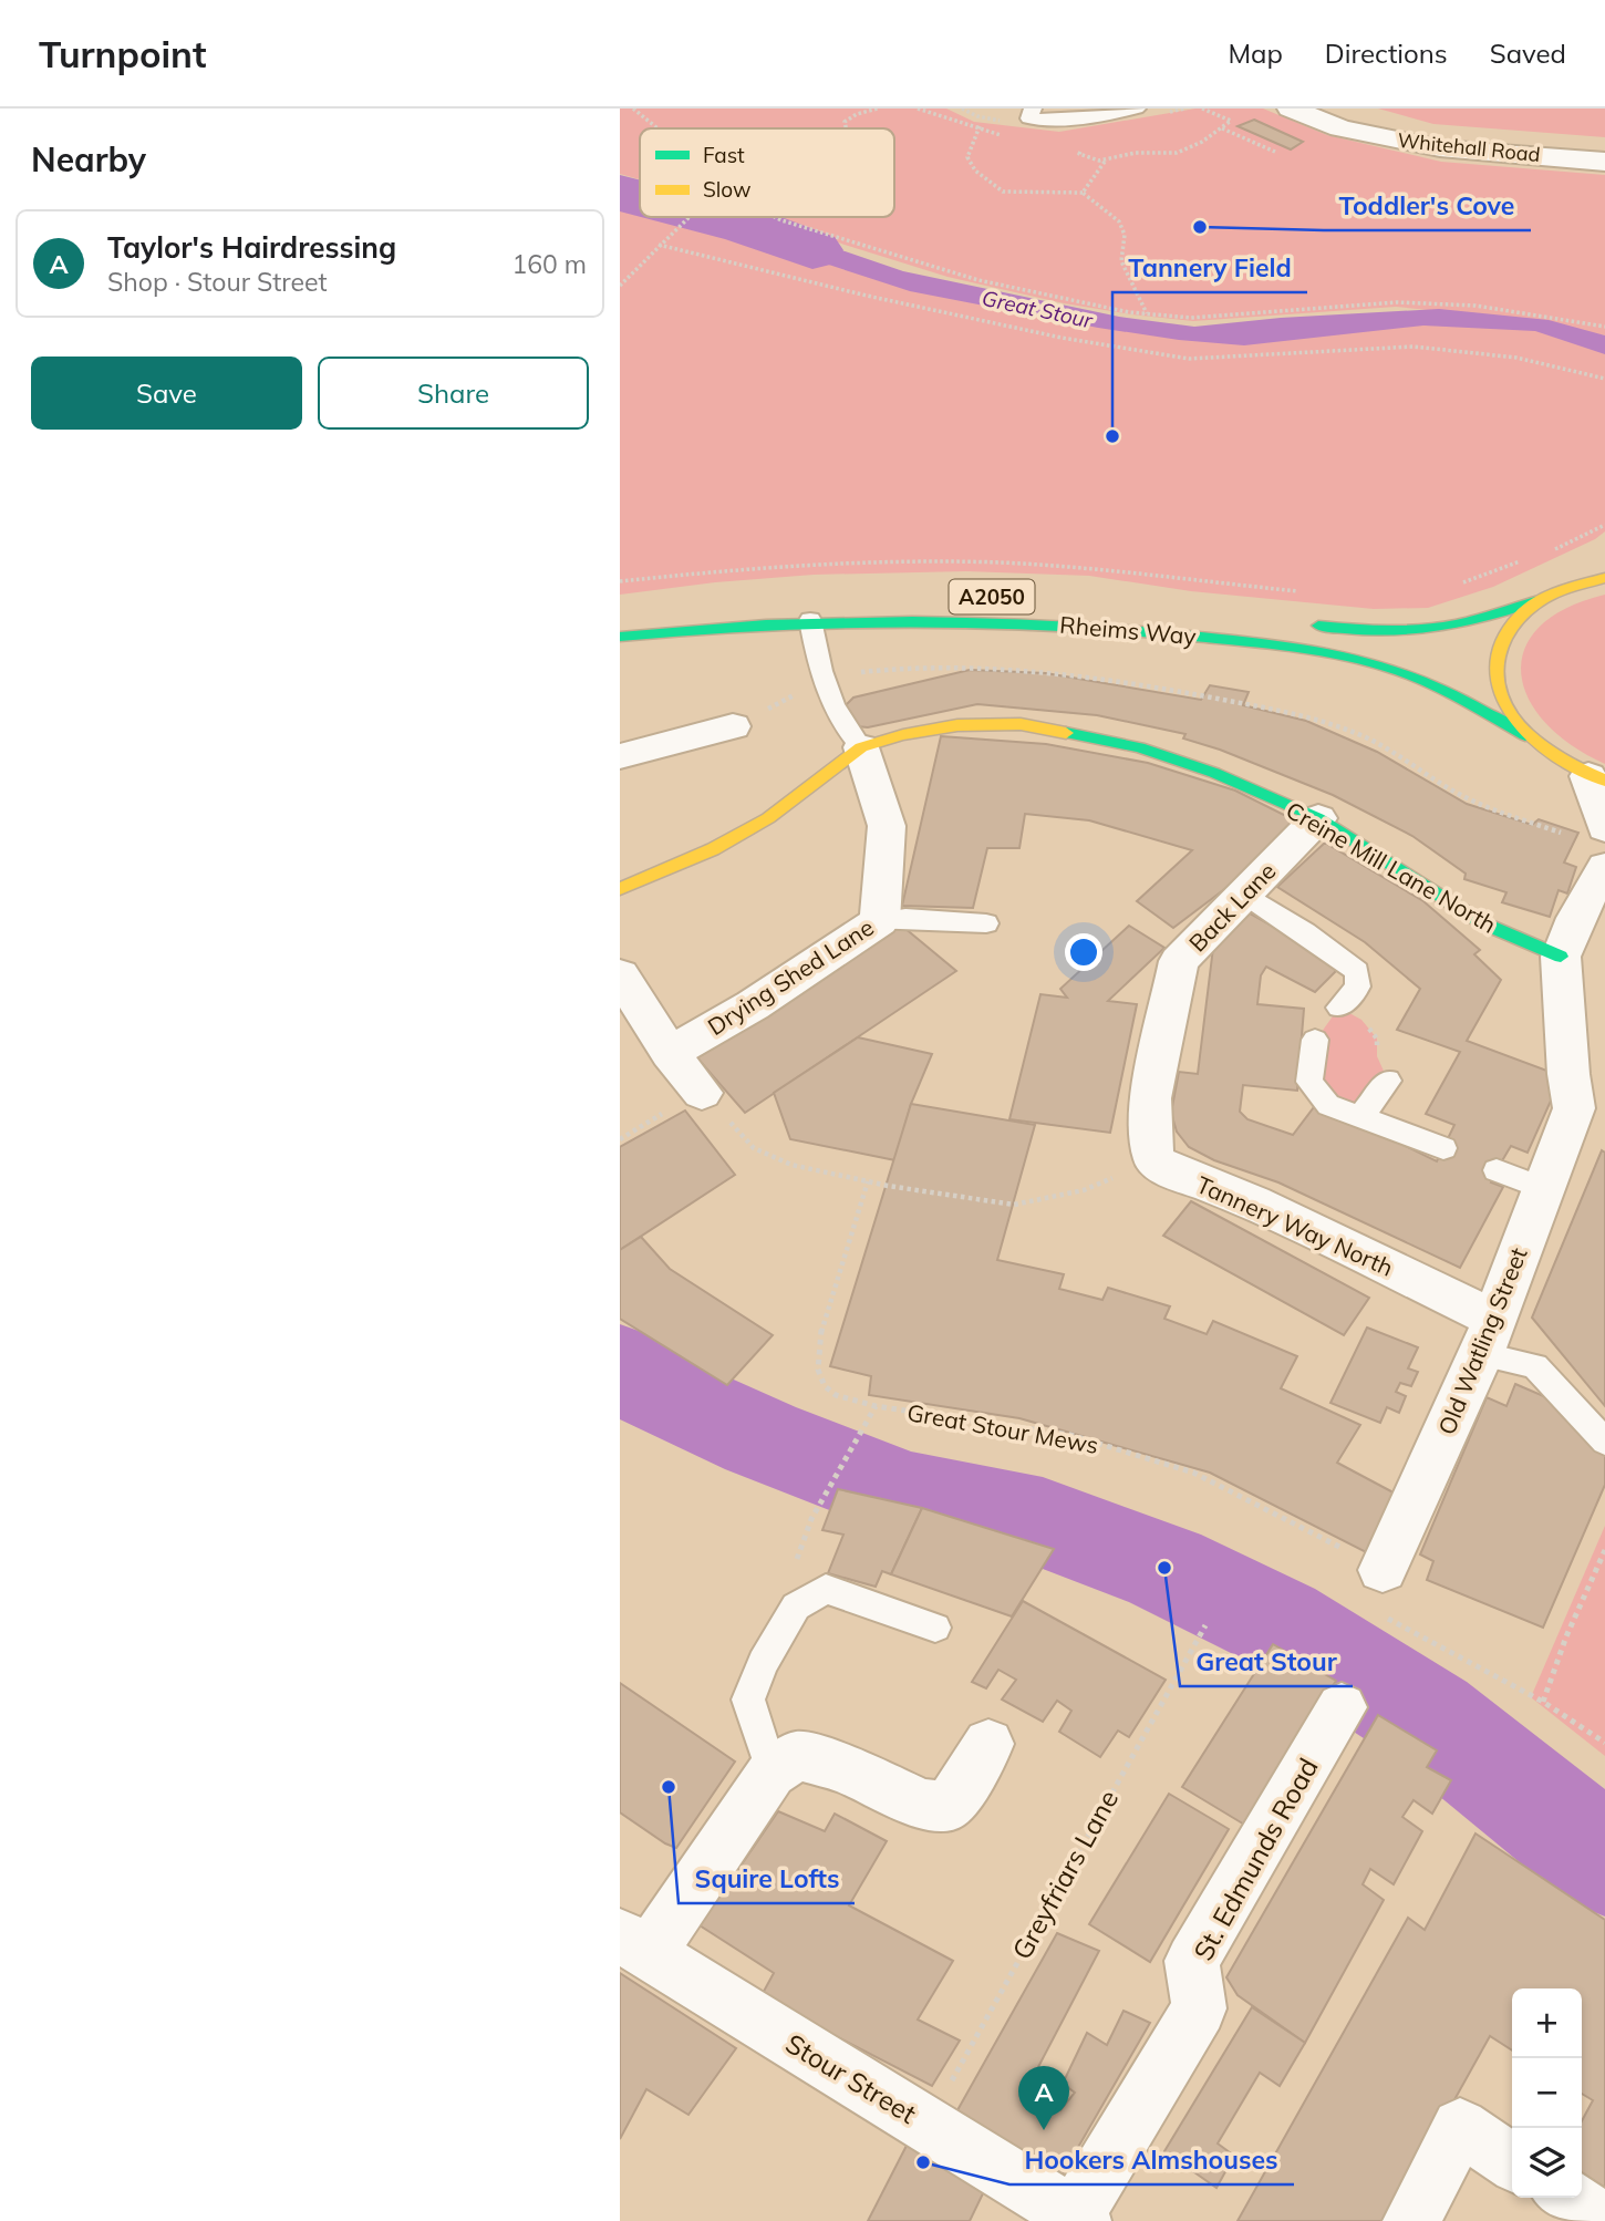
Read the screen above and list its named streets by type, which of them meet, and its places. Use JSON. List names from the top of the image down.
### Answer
{
  "streets": {
    "main road": ["A2050", "Rheims Way", "Creine Mill Lane North"],
    "street": [
      "Whitehall Road",
      "Back Lane",
      "Drying Shed Lane",
      "Tannery Way North",
      "Old Watling Street",
      "St. Edmunds Road",
      "Stour Street"
    ],
    "path": ["Great Stour Mews", "Greyfriars Lane"]
  },
  "crossings": [
    ["Creine Mill Lane North", "Back Lane"],
    ["Creine Mill Lane North", "Drying Shed Lane"],
    ["Creine Mill Lane North", "Old Watling Street"],
    ["Back Lane", "Tannery Way North"],
    ["Tannery Way North", "Old Watling Street"],
    ["Old Watling Street", "Great Stour Mews"],
    ["St. Edmunds Road", "Stour Street"],
    ["Greyfriars Lane", "Stour Street"]
  ],
  "water": ["Great Stour"],
  "places": [
    "Toddler's Cove",
    "Tannery Field",
    "Great Stour",
    "Squire Lofts",
    "Hookers Almshouses"
  ],
  "legend": ["Fast", "Slow"],
  "page": {
    "header": "Turnpoint",
    "nav": ["Map", "Directions", "Saved"],
    "heading": "Nearby",
    "list": [
      {
        "mark": "A",
        "name": "Taylor's Hairdressing",
        "note": "Shop · Stour Street",
        "value": "160 m"
      }
    ],
    "buttons": ["Save", "Share"],
    "map_buttons": ["+", "−"],
    "pins": "A"
  }
}
